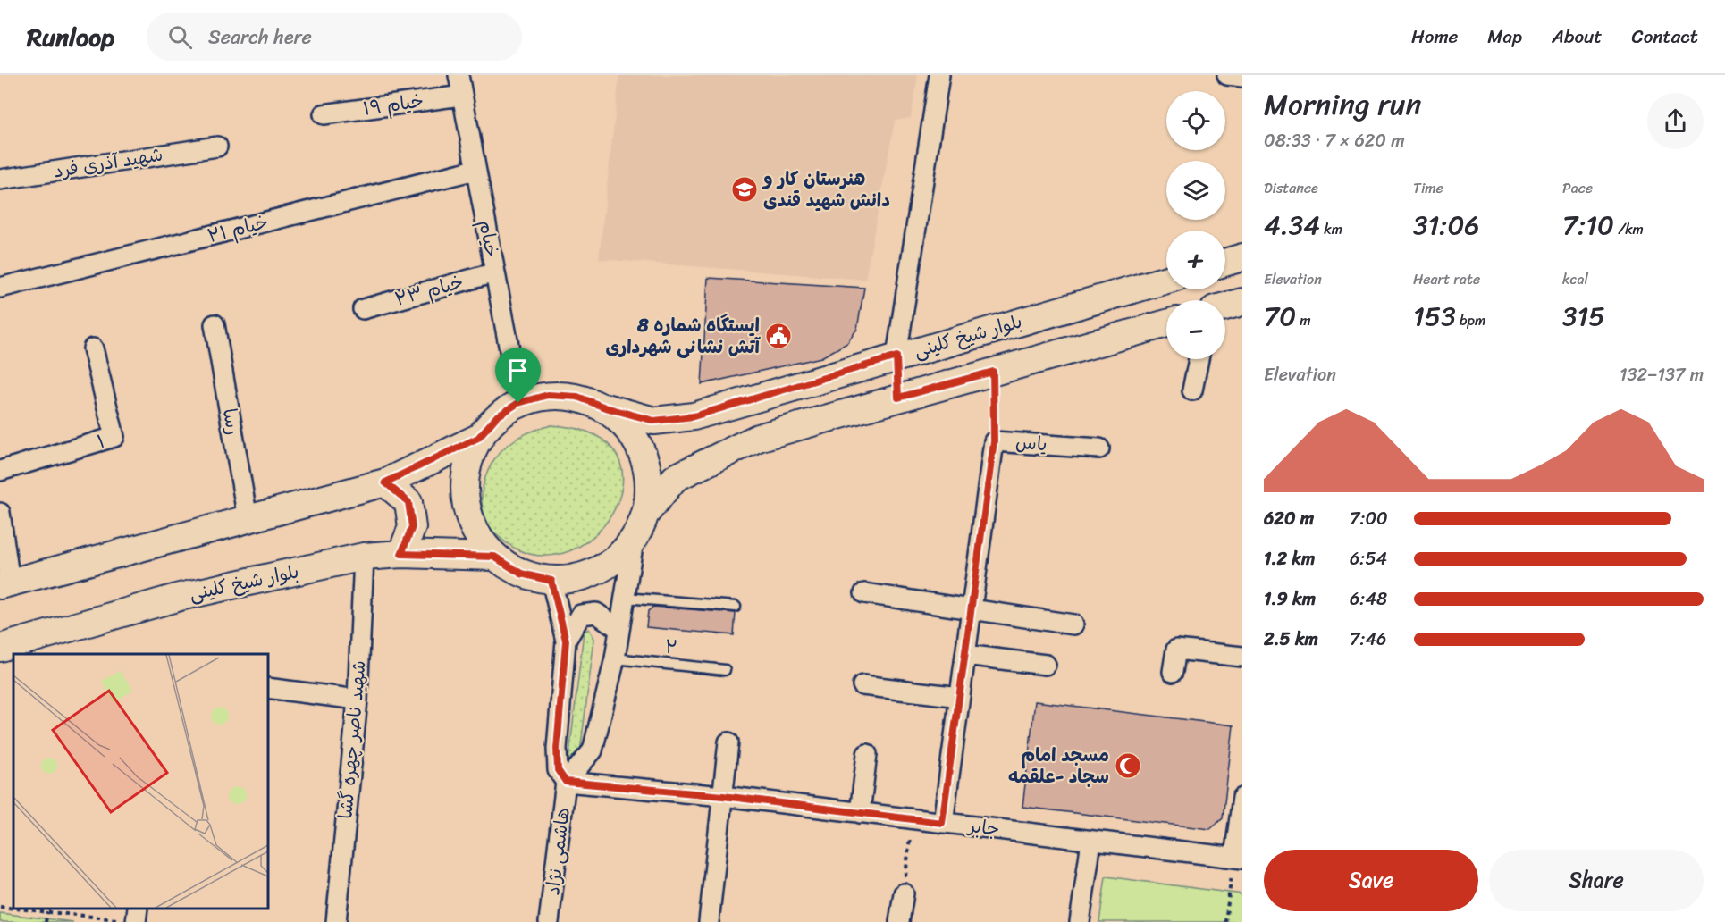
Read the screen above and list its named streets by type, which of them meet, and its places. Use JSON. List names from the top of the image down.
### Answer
{
  "streets": {
    "main road": ["بلوار شیخ کلینی"],
    "street": [
      "خیام ۱۹",
      "شهید آذری فرد",
      "خیام ۲۱",
      "خیام",
      "خیام ۲۳",
      "رسا",
      "۱",
      "یاس",
      "شهید ناصر چهره گشا",
      "جابر",
      "هاشمی نژاد"
    ],
    "lane": ["۲"]
  },
  "crossings": [
    ["خیام ۱۹", "خیام"],
    ["خیام ۲۱", "خیام"],
    ["خیام", "خیام ۲۳"],
    ["خیام", "بلوار شیخ کلینی"],
    ["بلوار شیخ کلینی", "شهید ناصر چهره گشا"],
    ["یاس", "جابر"],
    ["جابر", "هاشمی نژاد"]
  ],
  "places": {
    "school or university": ["هنرستان کار و دانش شهید قندی"],
    "public building": ["ایستگاه شماره 8 آتش نشانی شهرداری"],
    "mosque": ["مسجد امام سجاد -علقمه"]
  },
  "page": {
    "header": "Runloop",
    "search": "Search here",
    "nav": [
      "Home",
      "Map",
      "About",
      "Contact"
    ],
    "heading": ["Morning run", "08:33 · 7 × 620 m"],
    "map_buttons": ["+", "−"],
    "stats": [
      ["Distance", "4.34 km"],
      ["Time", "31:06"],
      ["Pace", "7:10 /km"],
      ["Elevation", "70 m"],
      ["Heart rate", "153 bpm"],
      ["kcal", "315"]
    ],
    "chart": ["Elevation", "132–137 m"],
    "list": [
      {
        "name": "620 m",
        "note": "7:00"
      },
      {
        "name": "1.2 km",
        "note": "6:54"
      },
      {
        "name": "1.9 km",
        "note": "6:48"
      },
      {
        "name": "2.5 km",
        "note": "7:46"
      }
    ],
    "buttons": ["Save", "Share"]
  }
}
